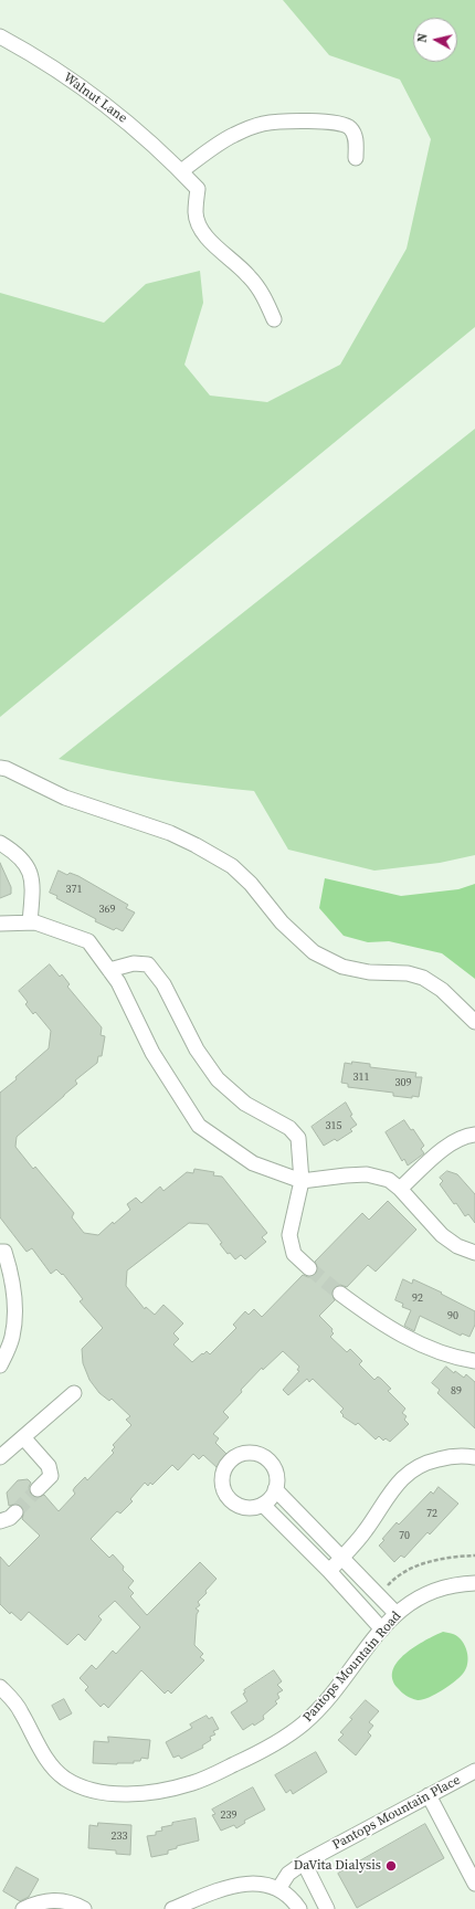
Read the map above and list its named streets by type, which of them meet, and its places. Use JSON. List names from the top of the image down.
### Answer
{
  "streets": {
    "street": ["Walnut Lane", "Pantops Mountain Road", "Pantops Mountain Place"]
  },
  "places": ["DaVita Dialysis"],
  "house_numbers": [
    "371",
    "369",
    "311",
    "309",
    "315",
    "92",
    "90",
    "89",
    "72",
    "70",
    "239",
    "233"
  ],
  "north": "left"
}
